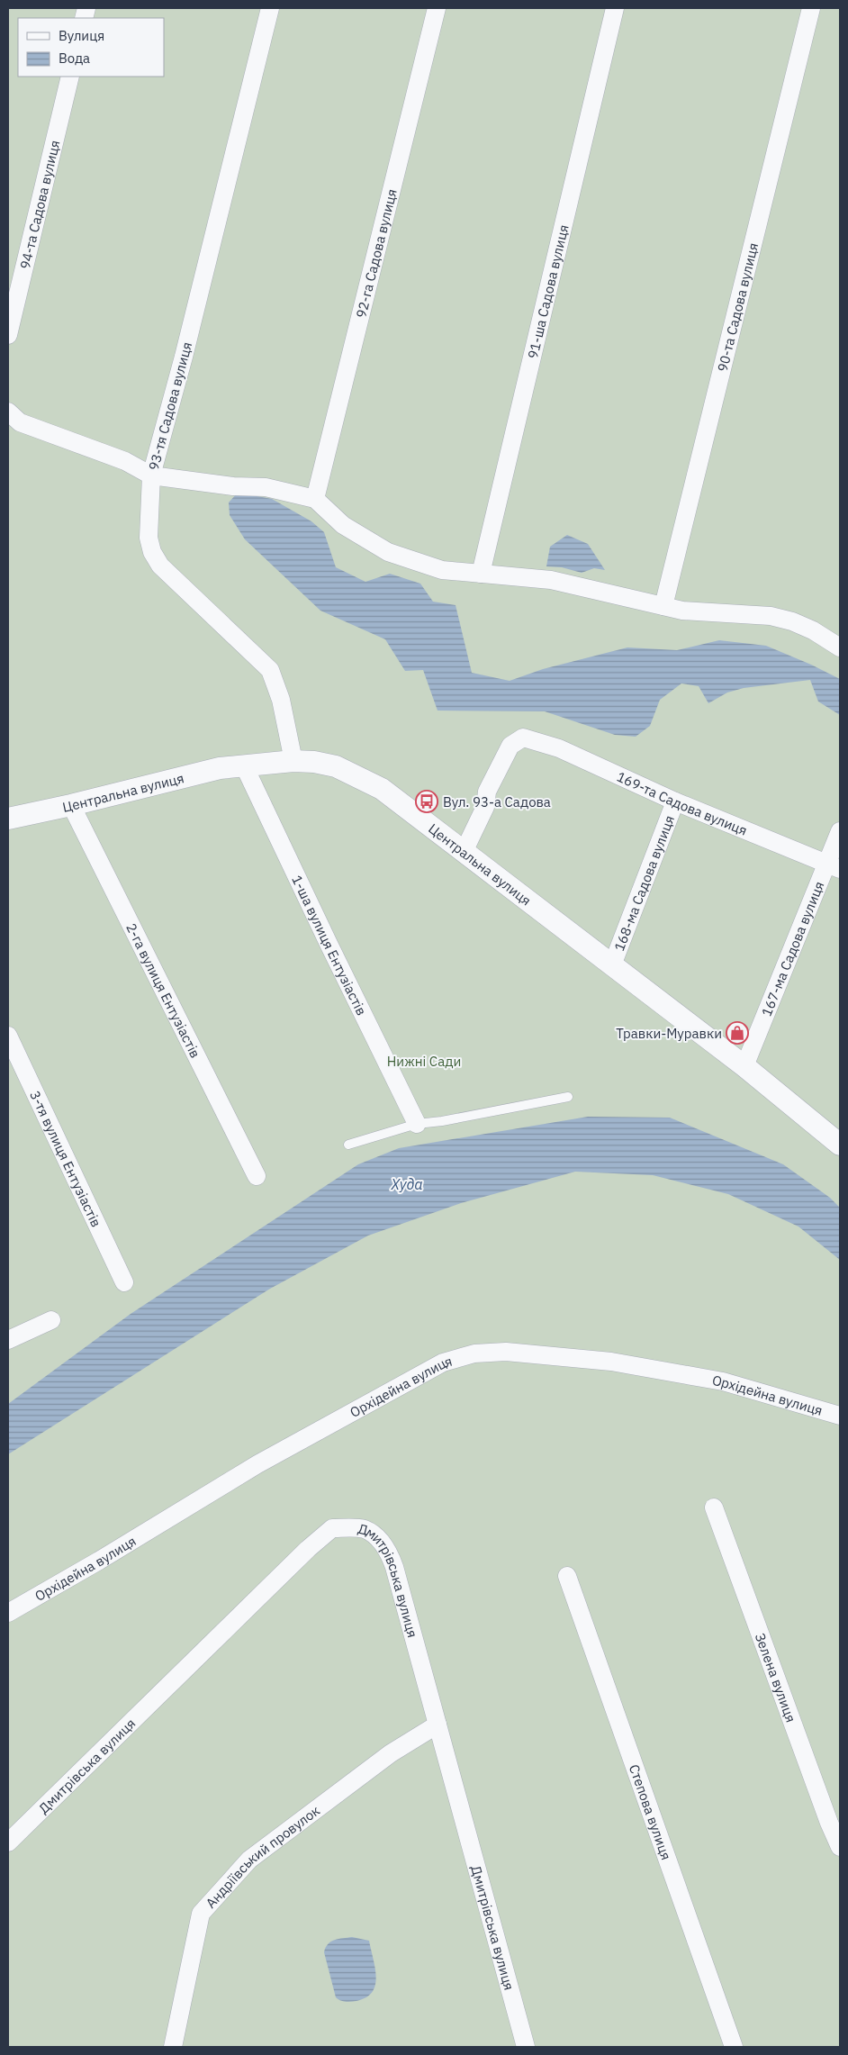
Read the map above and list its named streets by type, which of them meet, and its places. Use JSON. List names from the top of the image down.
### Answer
{
  "streets": {
    "street": [
      "94-та Садова вулиця",
      "92-га Садова вулиця",
      "91-ша Садова вулиця",
      "90-та Садова вулиця",
      "93-тя Садова вулиця",
      "Центральна вулиця",
      "169-та Садова вулиця",
      "168-ма Садова вулиця",
      "1-ша вулиця Ентузіастів",
      "167-ма Садова вулиця",
      "2-га вулиця Ентузіастів",
      "3-тя вулиця Ентузіастів",
      "Орхідейна вулиця",
      "Дмитрівська вулиця",
      "Зелена вулиця",
      "Степова вулиця",
      "Андріївський провулок"
    ]
  },
  "crossings": [
    ["93-тя Садова вулиця", "Центральна вулиця"],
    ["Центральна вулиця", "169-та Садова вулиця"],
    ["Центральна вулиця", "168-ма Садова вулиця"],
    ["Центральна вулиця", "1-ша вулиця Ентузіастів"],
    ["Центральна вулиця", "167-ма Садова вулиця"],
    ["Центральна вулиця", "2-га вулиця Ентузіастів"],
    ["169-та Садова вулиця", "168-ма Садова вулиця"],
    ["169-та Садова вулиця", "167-ма Садова вулиця"],
    ["Дмитрівська вулиця", "Андріївський провулок"]
  ],
  "water": ["Худа"],
  "parks": ["Нижні Сади"],
  "places": {
    "bus stop": ["Вул. 93-а Садова"],
    "shop": ["Травки-Муравки"]
  },
  "legend": ["Вулиця", "Вода"]
}
